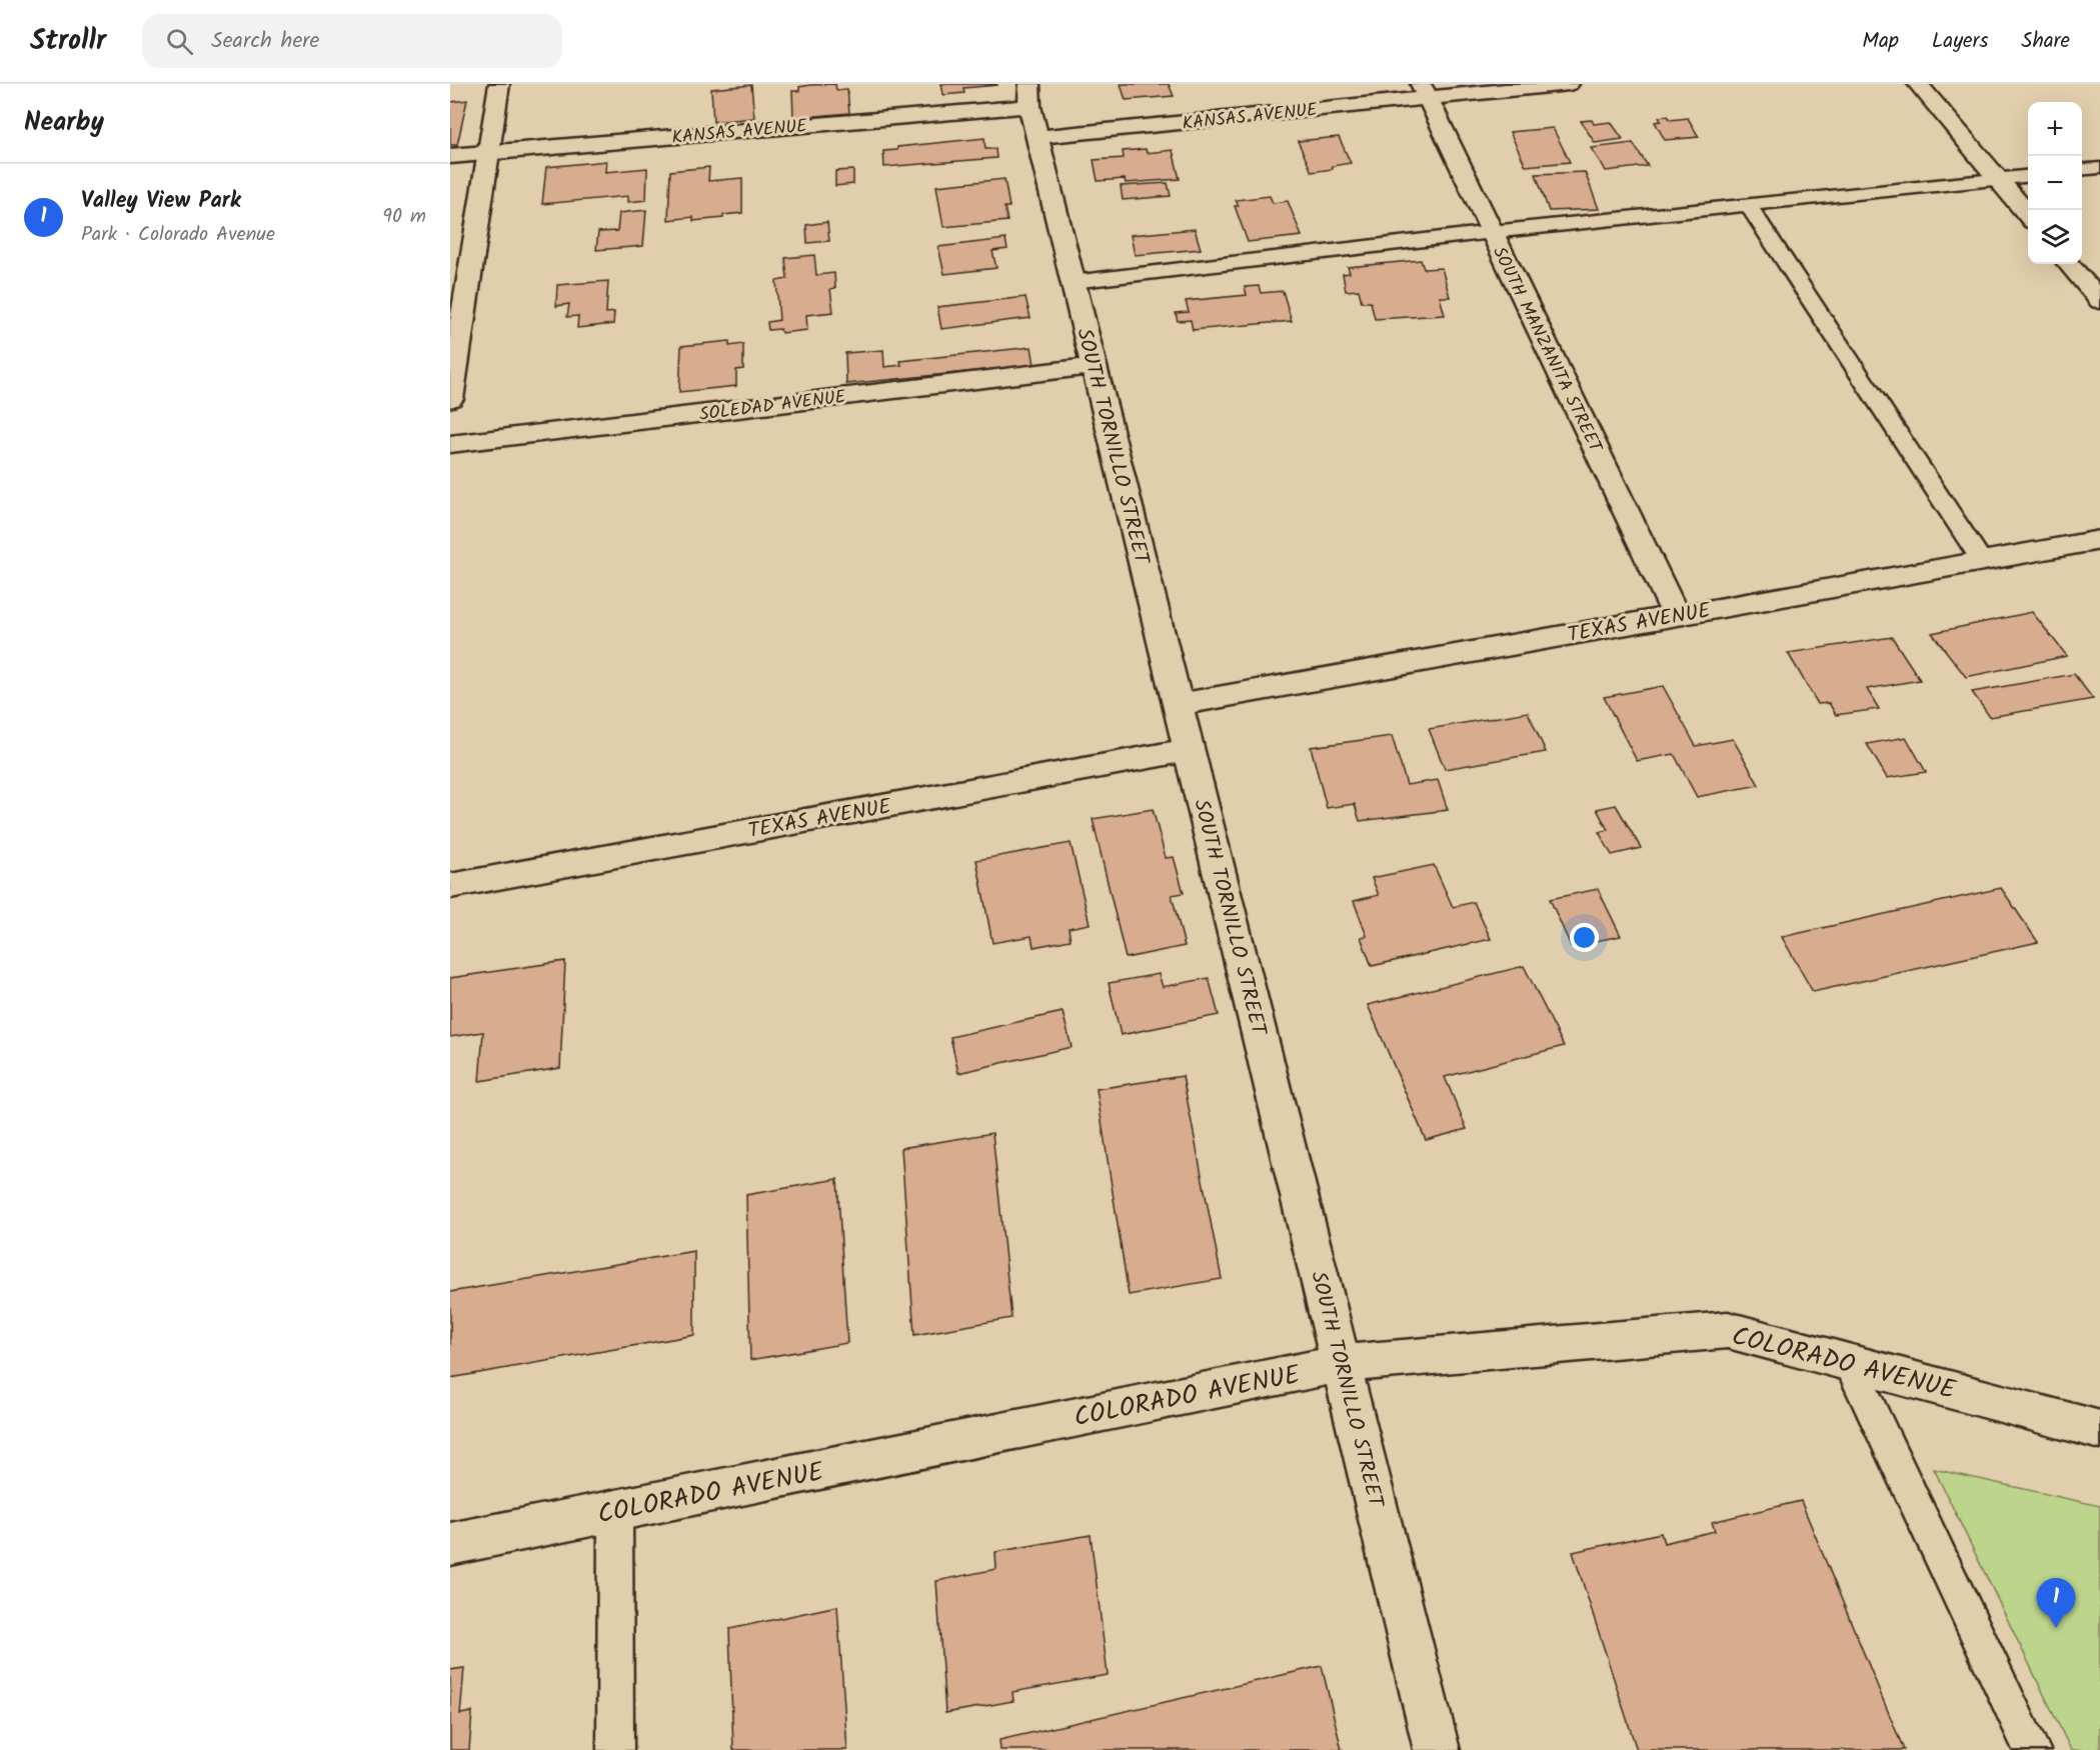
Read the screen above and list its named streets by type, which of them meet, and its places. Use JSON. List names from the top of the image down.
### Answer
{
  "streets": {
    "street": [
      "KANSAS AVENUE",
      "SOUTH MANZANITA STREET",
      "SOLEDAD AVENUE",
      "SOUTH TORNILLO STREET",
      "TEXAS AVENUE",
      "COLORADO AVENUE"
    ]
  },
  "crossings": [
    ["KANSAS AVENUE", "SOUTH MANZANITA STREET"],
    ["KANSAS AVENUE", "SOUTH TORNILLO STREET"],
    ["SOUTH MANZANITA STREET", "TEXAS AVENUE"],
    ["SOLEDAD AVENUE", "SOUTH TORNILLO STREET"],
    ["SOUTH TORNILLO STREET", "TEXAS AVENUE"],
    ["SOUTH TORNILLO STREET", "COLORADO AVENUE"]
  ],
  "page": {
    "header": "Strollr",
    "search": "Search here",
    "nav": ["Map", "Layers", "Share"],
    "heading": "Nearby",
    "map_buttons": ["+", "−"],
    "list": [
      {
        "mark": "1",
        "name": "Valley View Park",
        "note": "Park · Colorado Avenue",
        "value": "90 m"
      }
    ],
    "pins": "1"
  }
}
